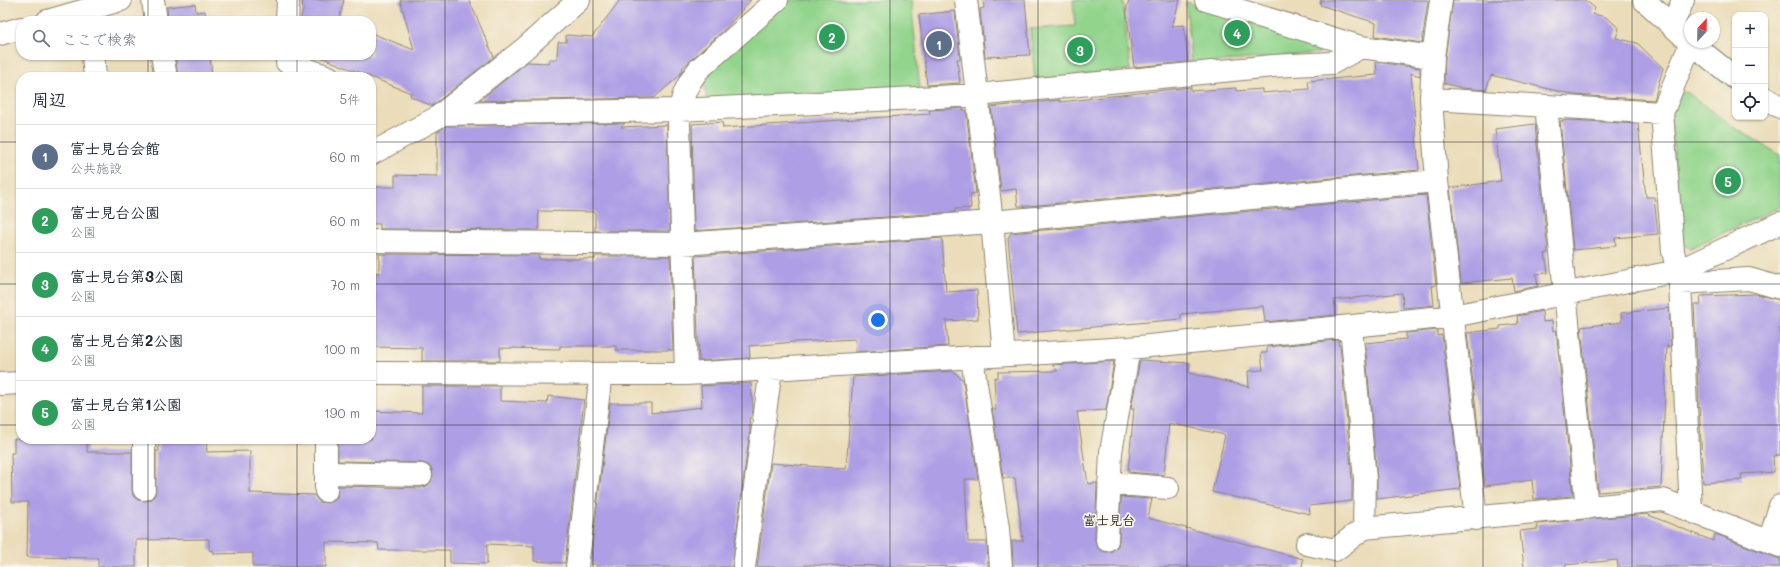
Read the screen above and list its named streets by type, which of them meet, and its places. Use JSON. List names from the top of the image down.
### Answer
{
  "districts": ["富士見台"],
  "north": "top",
  "page": {
    "map_buttons": ["+", "−"],
    "search": "ここで検索",
    "pins": [
      "4",
      "2",
      "1",
      "3",
      "5"
    ],
    "heading": ["周辺", "5件"],
    "list": [
      {
        "mark": "1",
        "name": "富士見台会館",
        "note": "公共施設",
        "value": "60 m"
      },
      {
        "mark": "2",
        "name": "富士見台公園",
        "note": "公園",
        "value": "60 m"
      },
      {
        "mark": "3",
        "name": "富士見台第3公園",
        "note": "公園",
        "value": "70 m"
      },
      {
        "mark": "4",
        "name": "富士見台第2公園",
        "note": "公園",
        "value": "100 m"
      },
      {
        "mark": "5",
        "name": "富士見台第1公園",
        "note": "公園",
        "value": "190 m"
      }
    ]
  }
}
